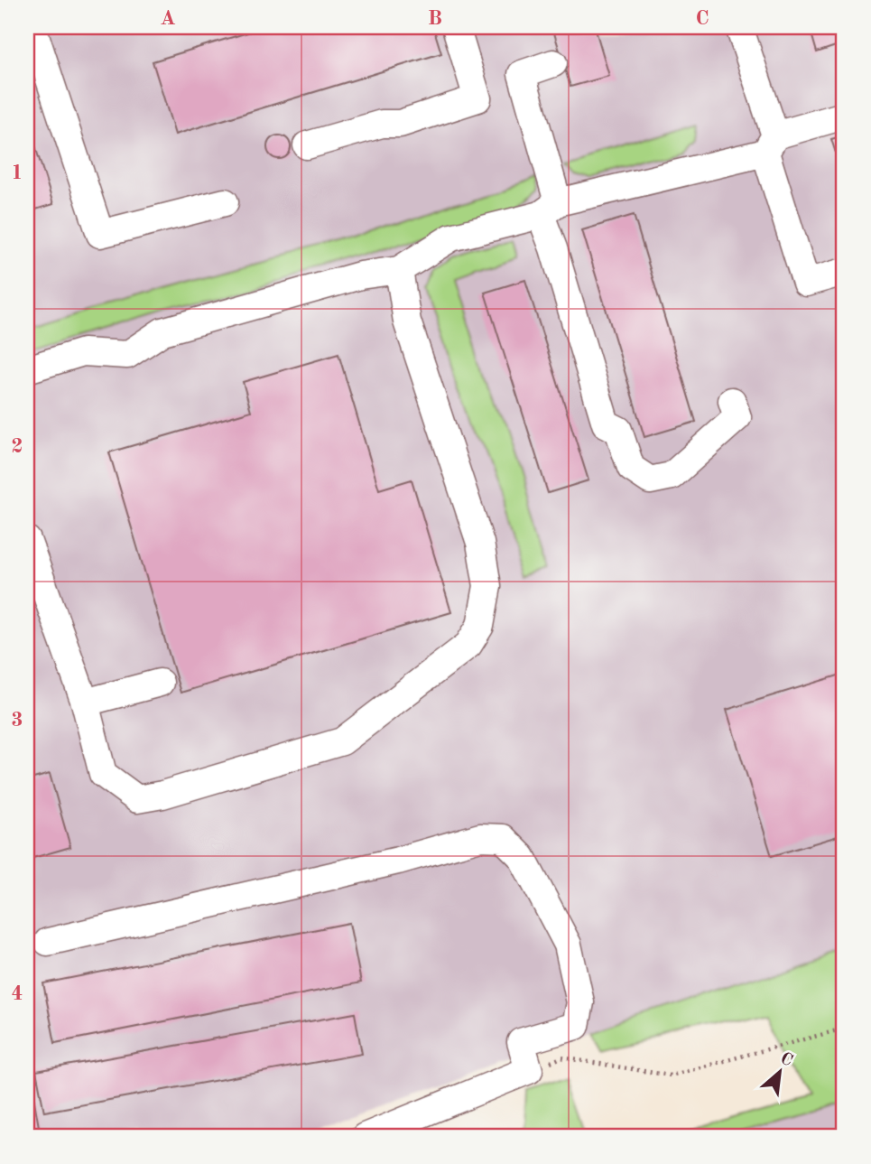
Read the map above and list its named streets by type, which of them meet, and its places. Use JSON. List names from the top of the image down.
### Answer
{
  "north": "top right",
  "grid": {
    "columns": ["A", "B", "C"],
    "rows": [
      "1",
      "2",
      "3",
      "4"
    ]
  }
}
